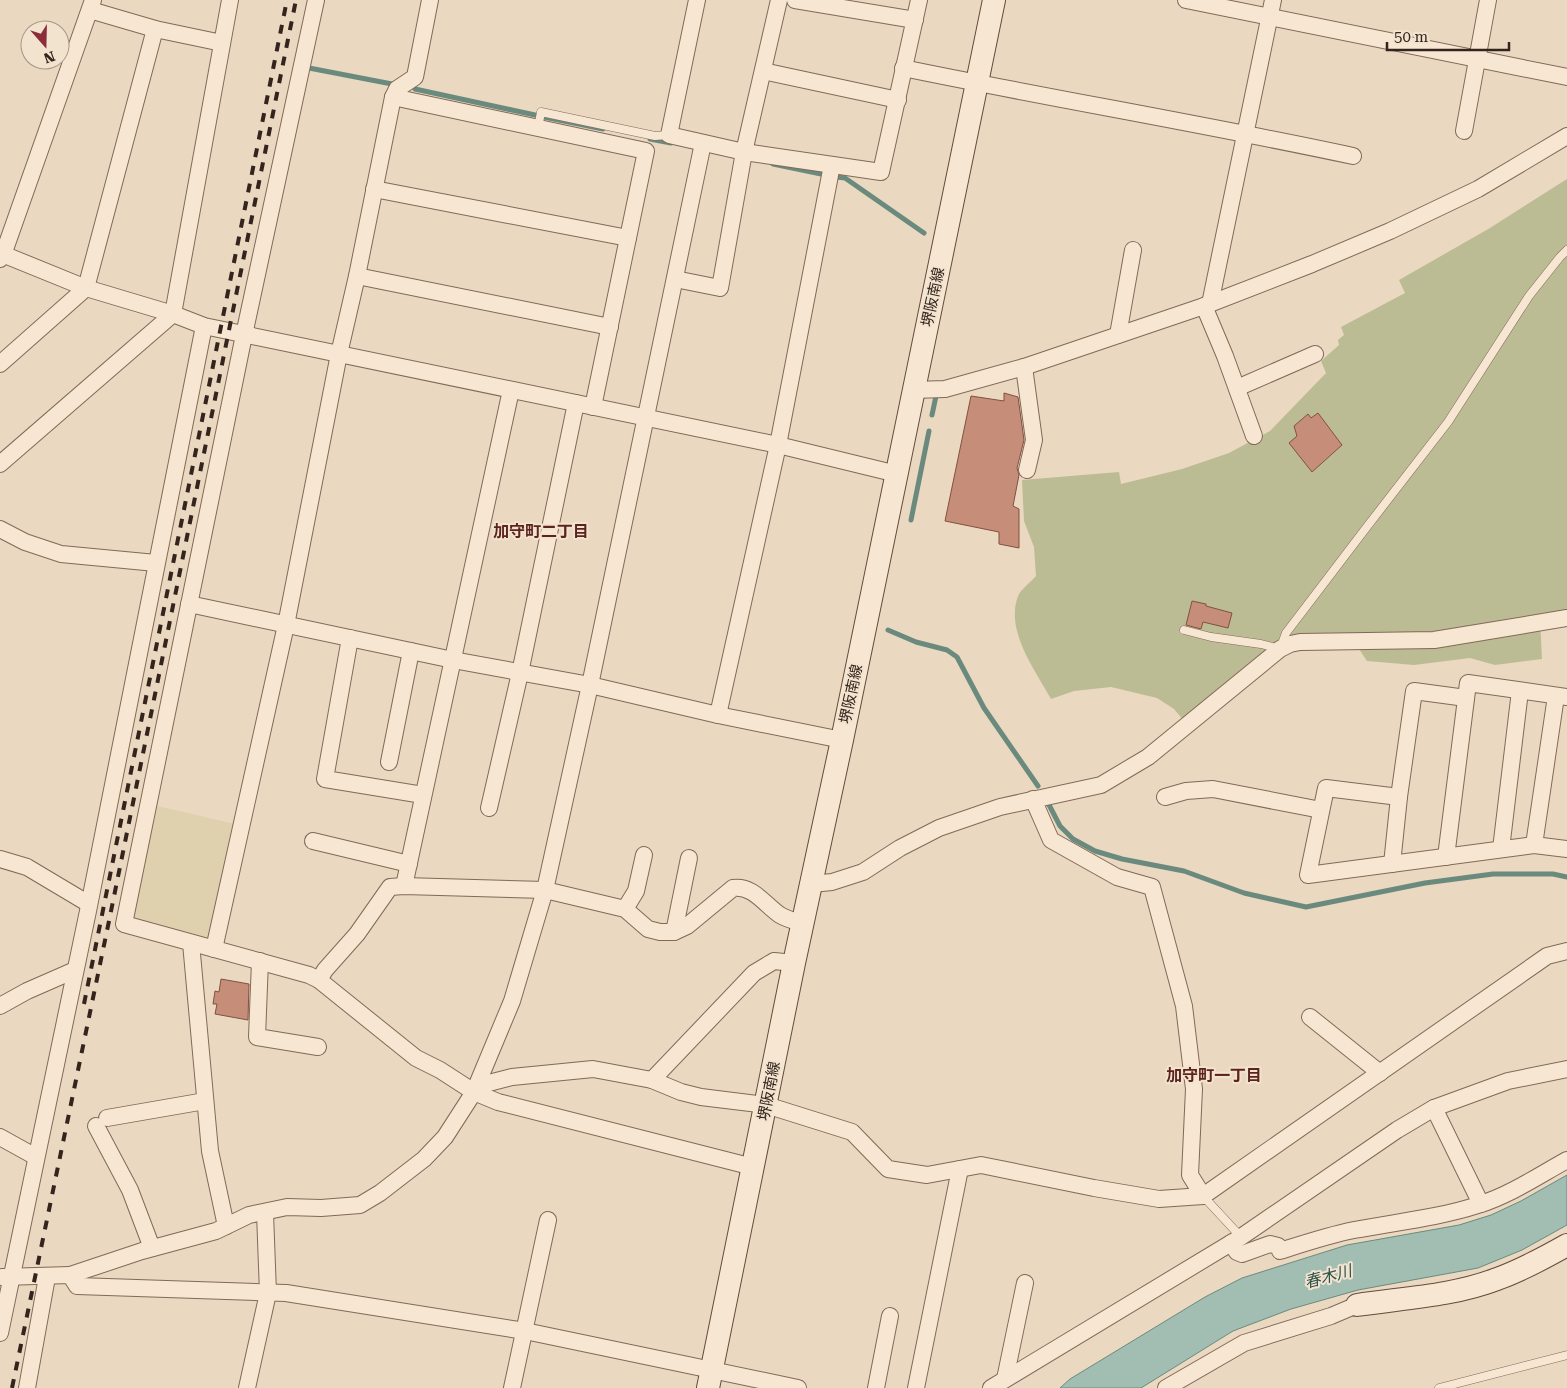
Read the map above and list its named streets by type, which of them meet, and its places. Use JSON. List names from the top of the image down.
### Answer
{
  "streets": {
    "main road": ["堺阪南線"]
  },
  "districts": ["加守町二丁目", "加守町一丁目"],
  "water": ["春木川"],
  "scale_bar": "50 m",
  "north": "bottom"
}
